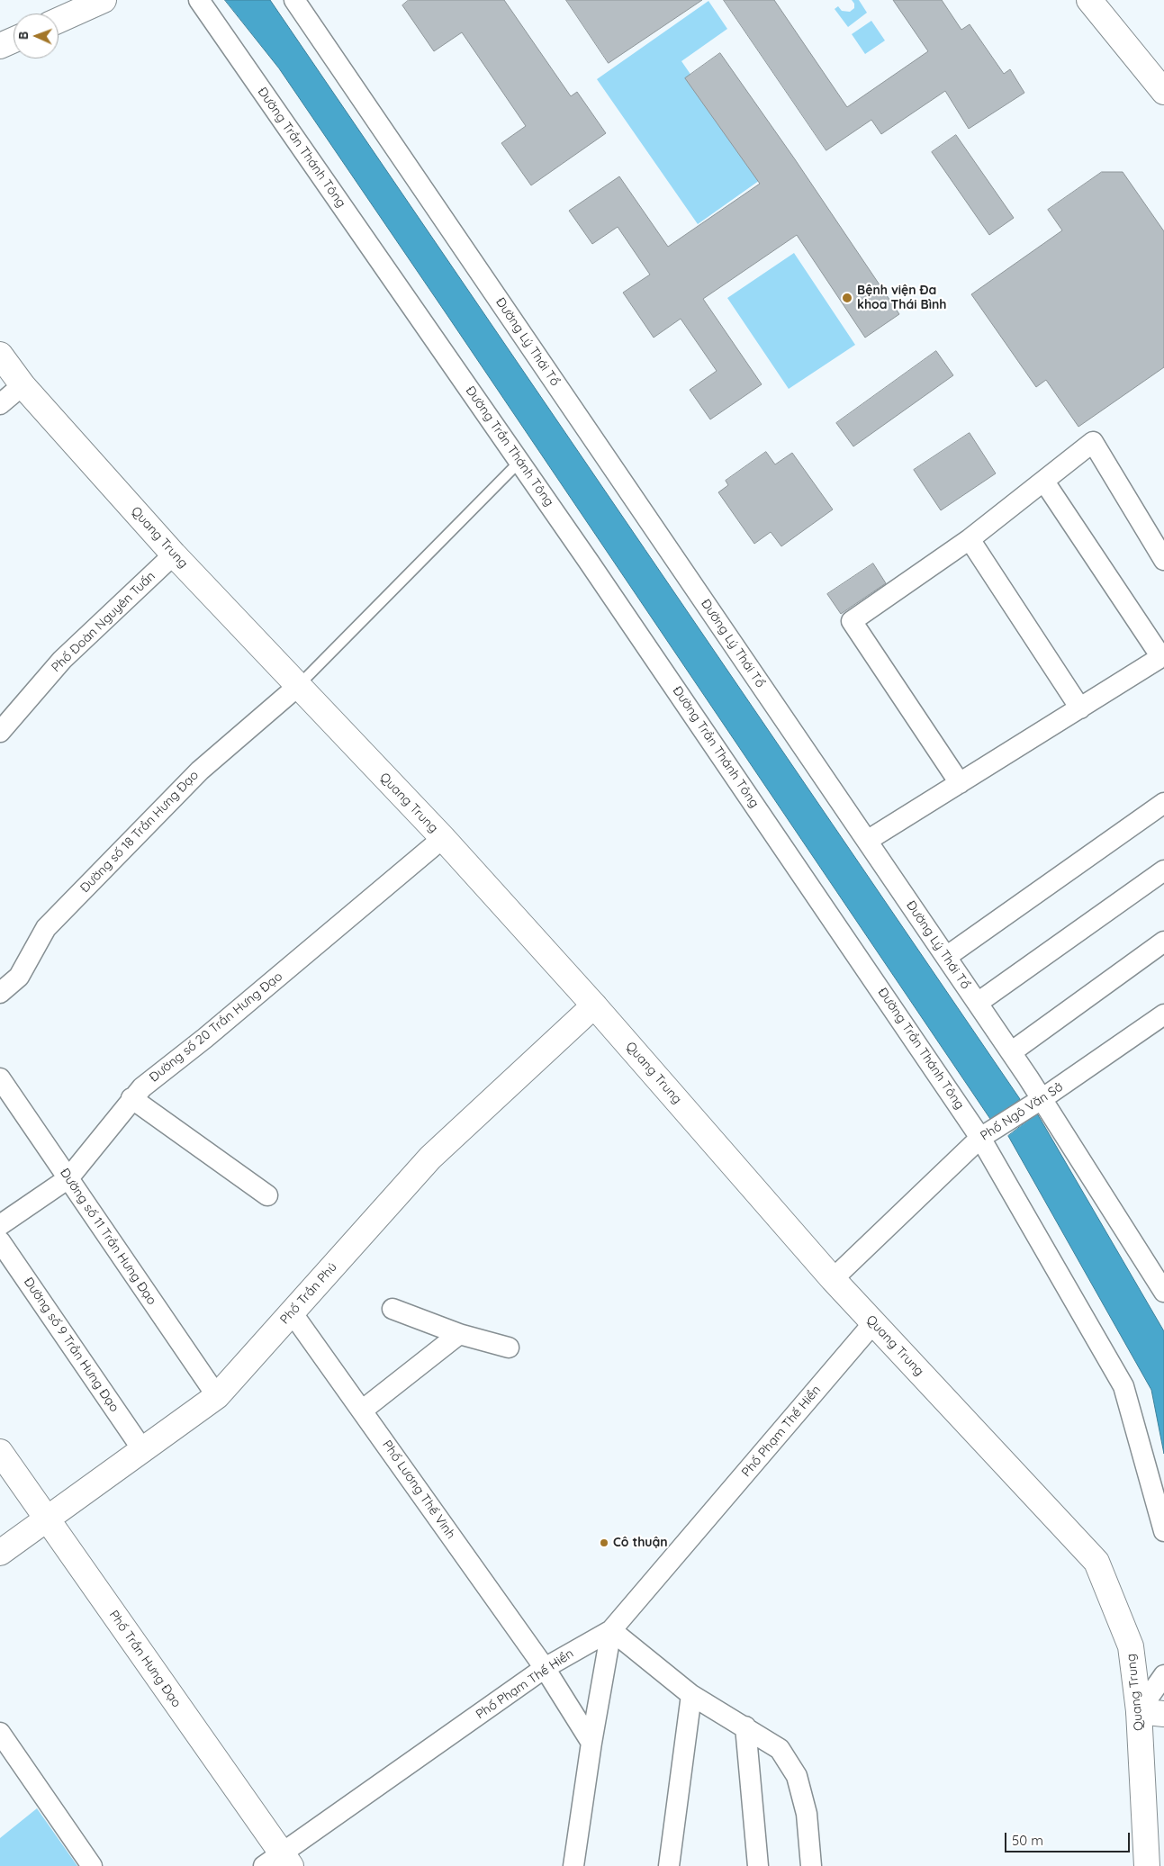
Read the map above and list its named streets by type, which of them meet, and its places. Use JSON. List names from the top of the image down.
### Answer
{
  "streets": {
    "main road": ["Quang Trung", "Phố Trần Phú", "Phố Trần Hưng Đạo"],
    "street": [
      "Đường Trần Thánh Tông",
      "Đường Lý Thái Tổ",
      "Phố Đoàn Nguyên Tuấn",
      "Đường số 18 Trần Hưng Đạo",
      "Đường số 20 Trần Hưng Đạo",
      "Phố Ngô Văn Sở",
      "Đường số 11 Trần Hưng Đạo",
      "Đường số 9 Trần Hưng Đạo",
      "Phố Phạm Thế Hiển",
      "Phố Lương Thế Vinh"
    ]
  },
  "crossings": [
    ["Đường Trần Thánh Tông", "Phố Ngô Văn Sở"],
    ["Đường Lý Thái Tổ", "Phố Ngô Văn Sở"],
    ["Quang Trung", "Phố Đoàn Nguyên Tuấn"],
    ["Quang Trung", "Đường số 18 Trần Hưng Đạo"],
    ["Quang Trung", "Đường số 20 Trần Hưng Đạo"],
    ["Quang Trung", "Phố Ngô Văn Sở"],
    ["Quang Trung", "Phố Trần Phú"],
    ["Quang Trung", "Phố Phạm Thế Hiển"],
    ["Đường số 20 Trần Hưng Đạo", "Đường số 11 Trần Hưng Đạo"],
    ["Đường số 11 Trần Hưng Đạo", "Phố Trần Phú"],
    ["Phố Trần Phú", "Đường số 9 Trần Hưng Đạo"],
    ["Phố Trần Phú", "Phố Lương Thế Vinh"],
    ["Phố Trần Phú", "Phố Trần Hưng Đạo"],
    ["Phố Phạm Thế Hiển", "Phố Lương Thế Vinh"],
    ["Phố Phạm Thế Hiển", "Phố Trần Hưng Đạo"]
  ],
  "places": ["Bệnh viện Đa khoa Thái Bình", "Cô thuận"],
  "scale_bar": "50 m",
  "north": "left"
}
